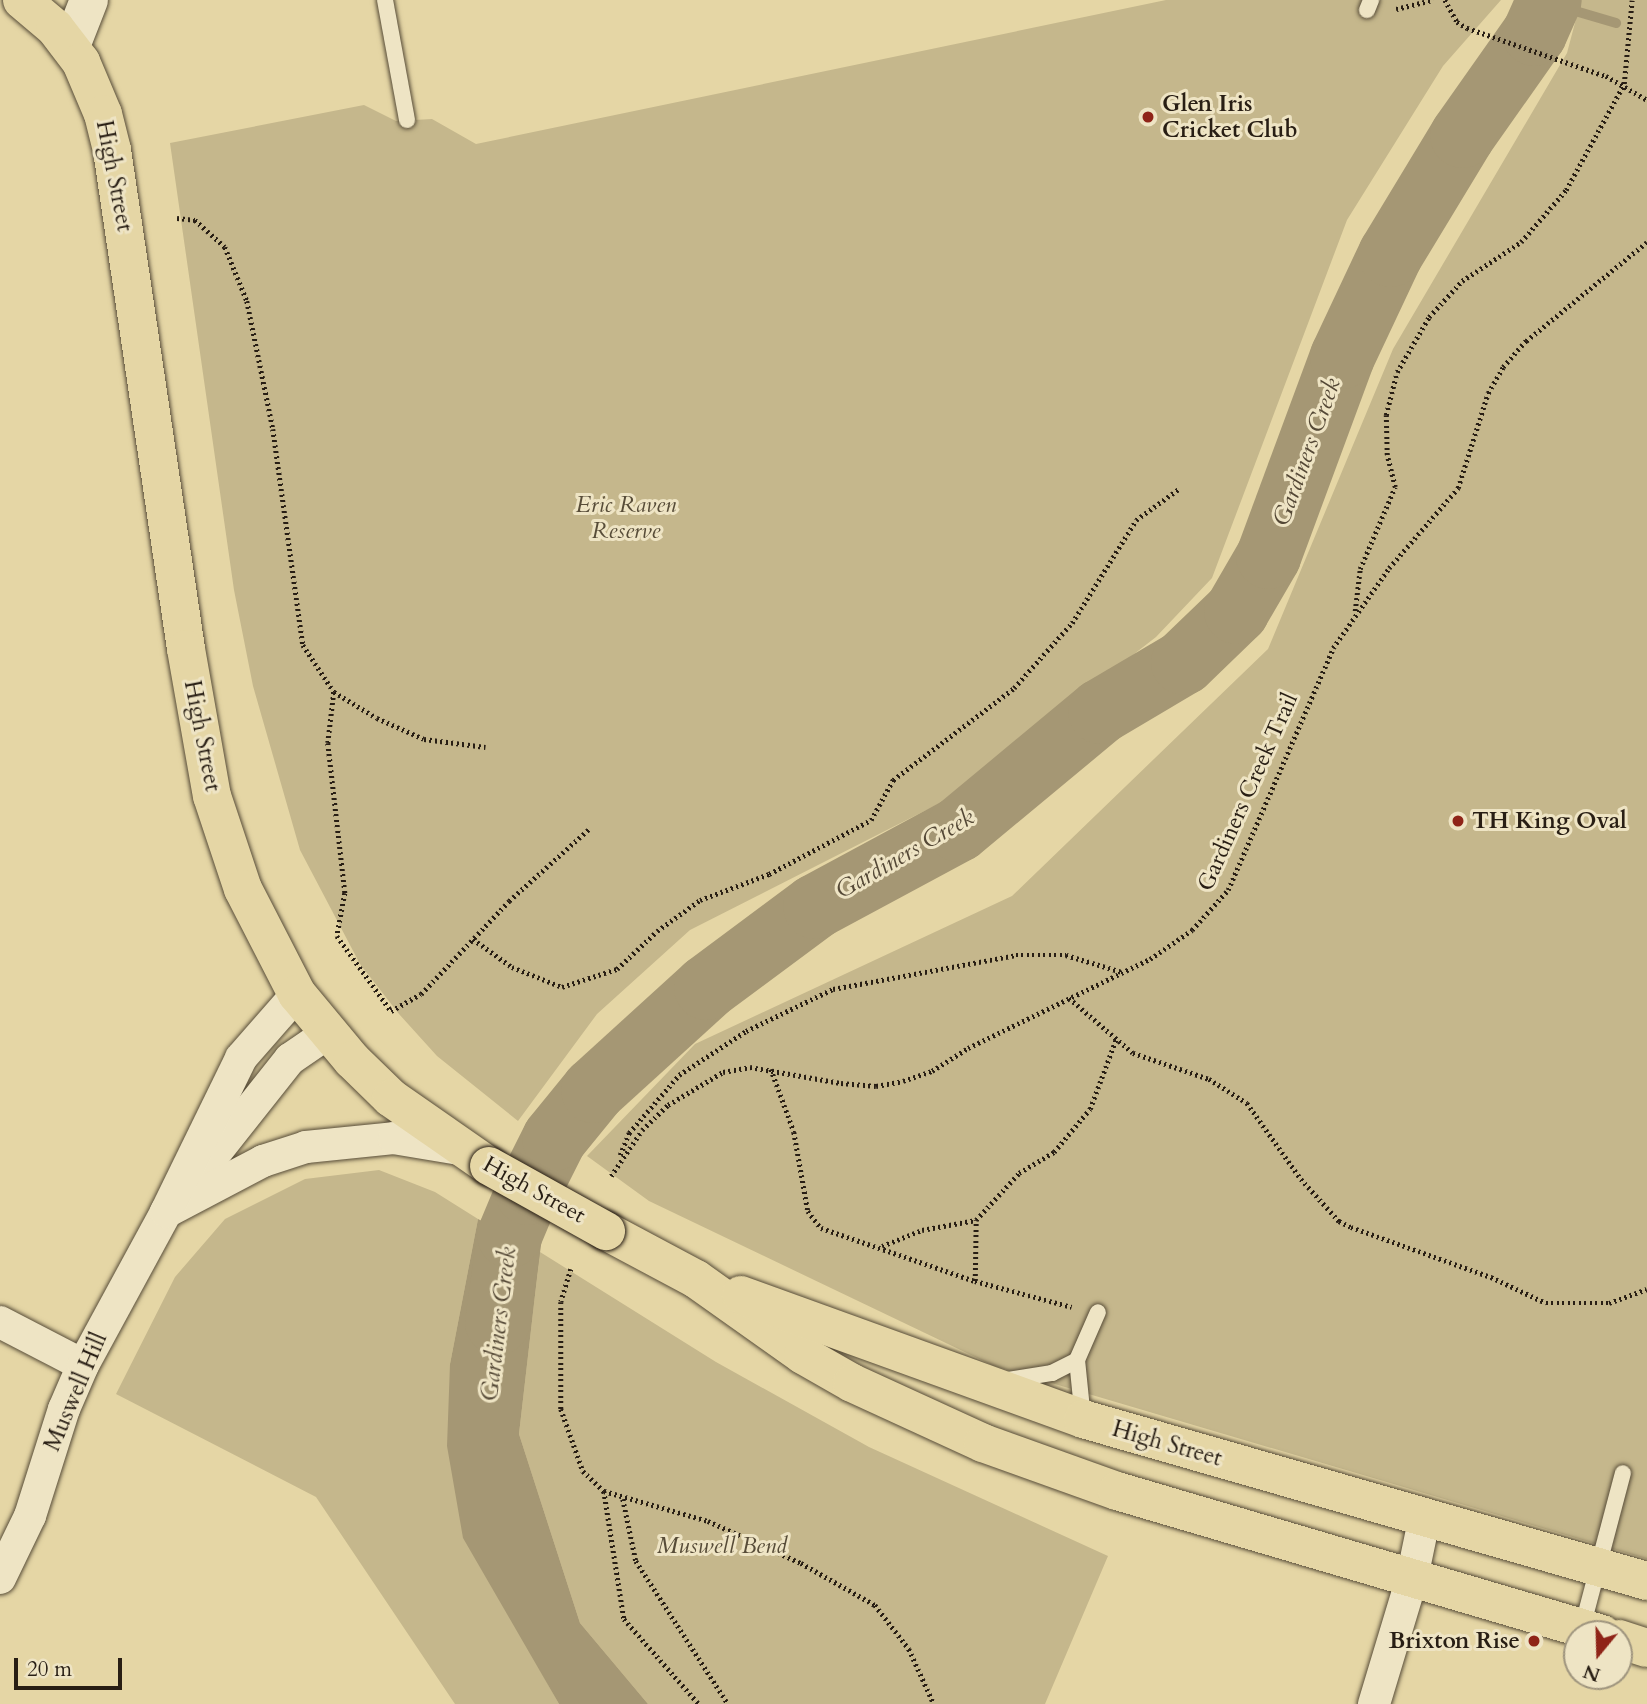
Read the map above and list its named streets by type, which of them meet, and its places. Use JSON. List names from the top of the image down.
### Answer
{
  "streets": {
    "main road": ["High Street"],
    "street": ["Muswell Hill"],
    "path": ["Gardiners Creek Trail"]
  },
  "crossings": [
    ["High Street", "Muswell Hill"]
  ],
  "water": ["Gardiners Creek"],
  "parks": ["Eric Raven Reserve", "Muswell Bend"],
  "places": ["Glen Iris Cricket Club", "TH King Oval", "Brixton Rise"],
  "scale_bar": "20 m",
  "north": "bottom"
}
